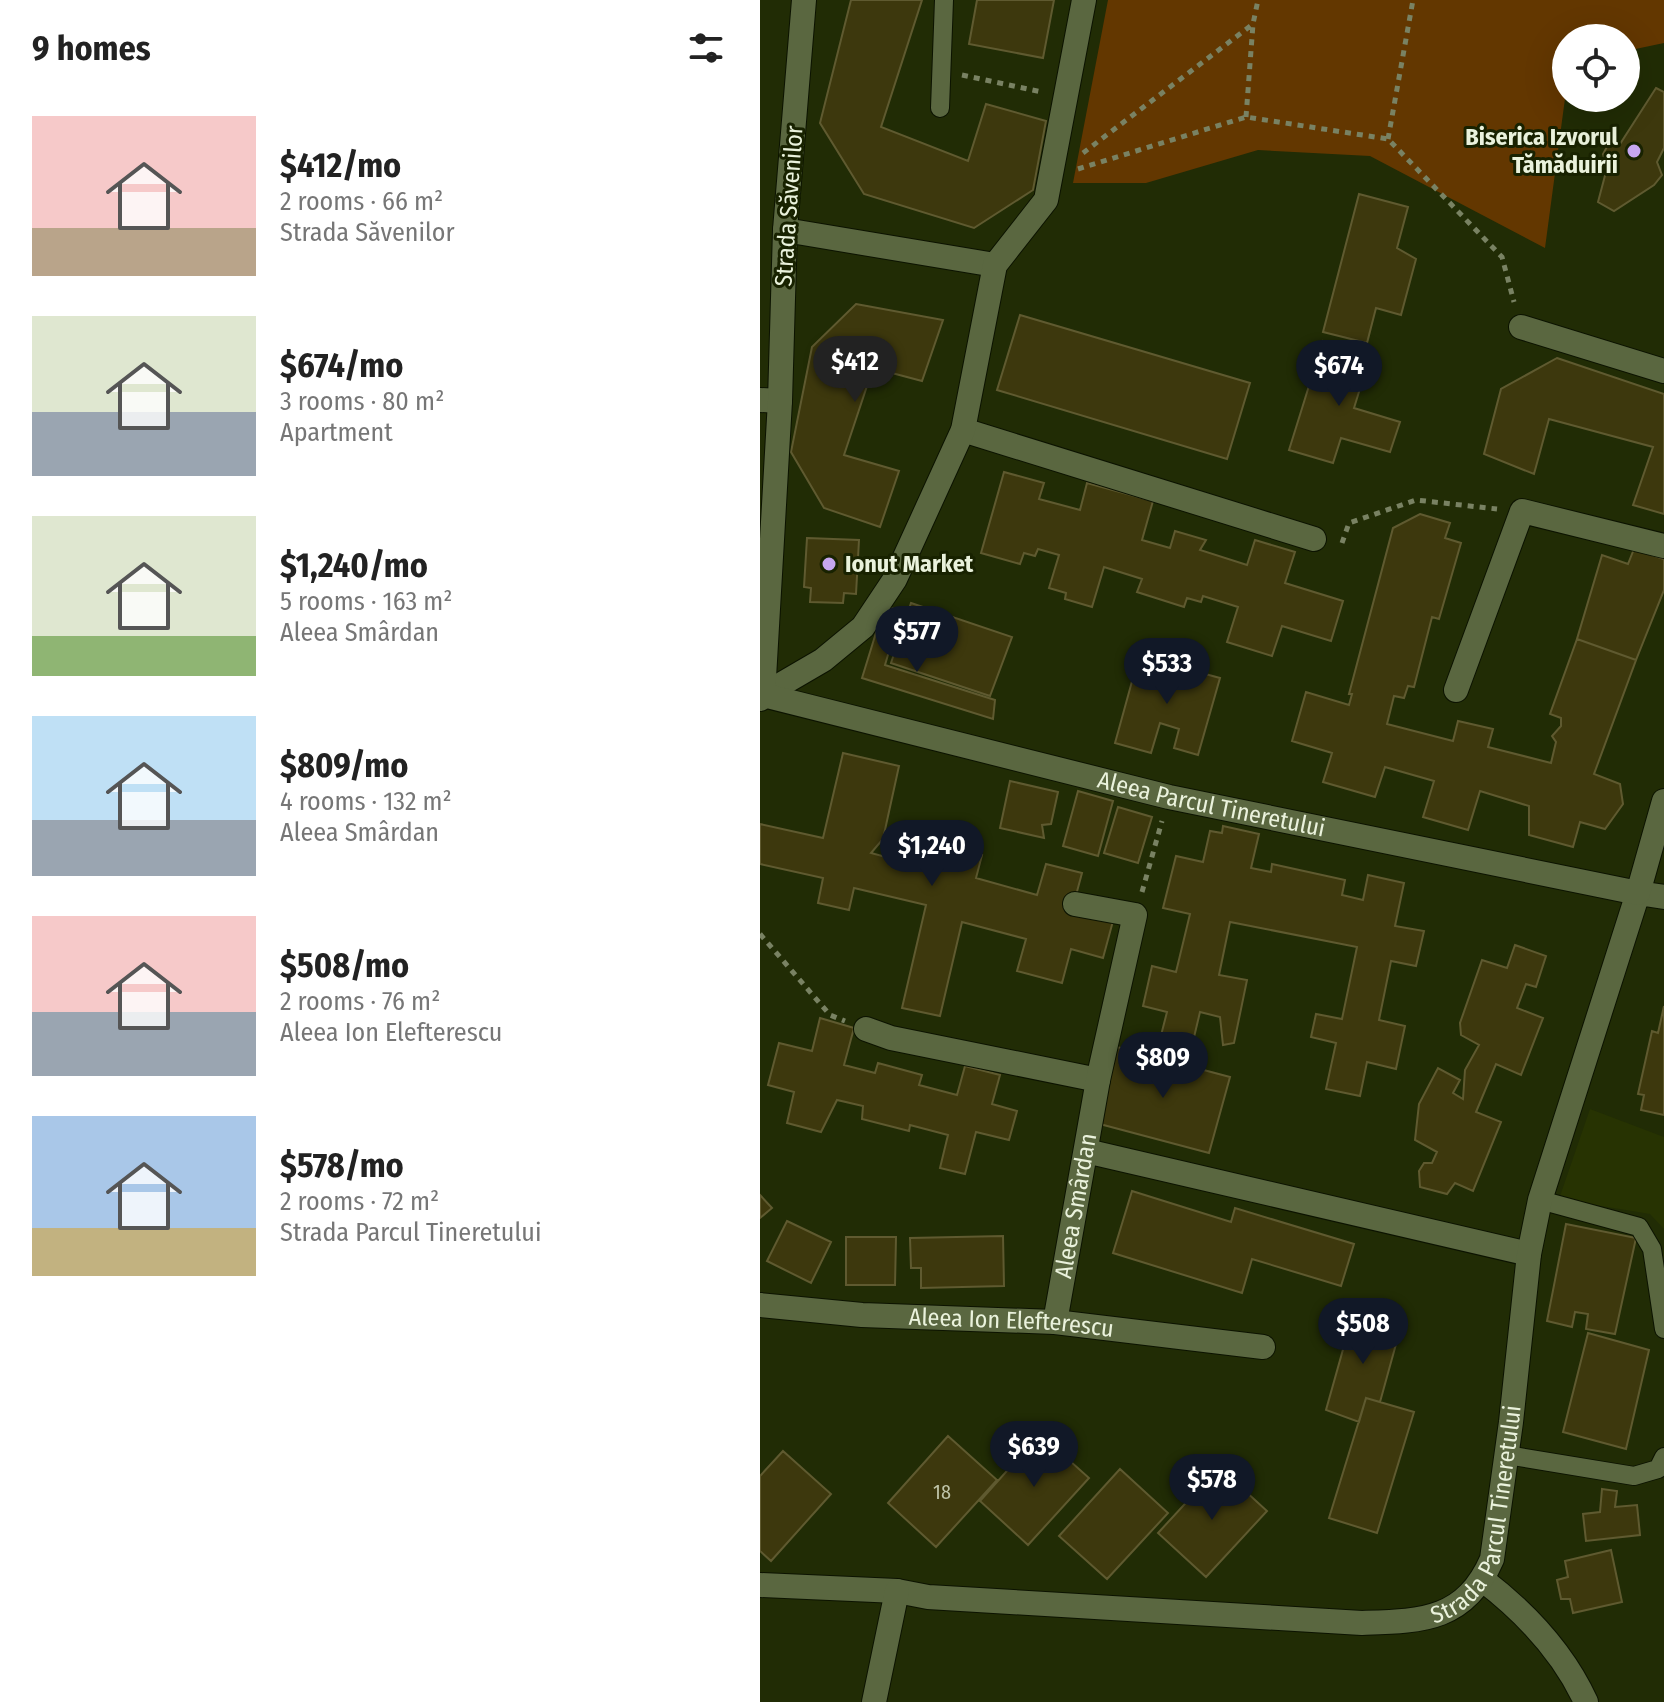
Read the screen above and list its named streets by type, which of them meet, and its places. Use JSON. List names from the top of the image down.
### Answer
{
  "streets": {
    "street": [
      "Strada Săvenilor",
      "Aleea Parcul Tineretului",
      "Aleea Smârdan",
      "Aleea Ion Elefterescu",
      "Strada Parcul Tineretului"
    ]
  },
  "crossings": [
    ["Strada Săvenilor", "Aleea Parcul Tineretului"],
    ["Aleea Parcul Tineretului", "Strada Parcul Tineretului"],
    ["Aleea Smârdan", "Aleea Ion Elefterescu"]
  ],
  "places": ["Biserica Izvorul Tămăduirii", "Ionut Market"],
  "house_numbers": ["18"],
  "page": {
    "heading": "9 homes",
    "list": [
      {
        "name": "$412/mo",
        "note": "2 rooms · 66 m² · Strada Săvenilor"
      },
      {
        "name": "$674/mo",
        "note": "3 rooms · 80 m² · Apartment"
      },
      {
        "name": "$1,240/mo",
        "note": "5 rooms · 163 m² · Aleea Smârdan"
      },
      {
        "name": "$809/mo",
        "note": "4 rooms · 132 m² · Aleea Smârdan"
      },
      {
        "name": "$508/mo",
        "note": "2 rooms · 76 m² · Aleea Ion Elefterescu"
      },
      {
        "name": "$578/mo",
        "note": "2 rooms · 72 m² · Strada Parcul Tineretului"
      }
    ],
    "price": [
      "$412",
      "$674",
      "$577",
      "$533",
      "$1,240",
      "$809",
      "$508",
      "$639",
      "$578"
    ]
  }
}
